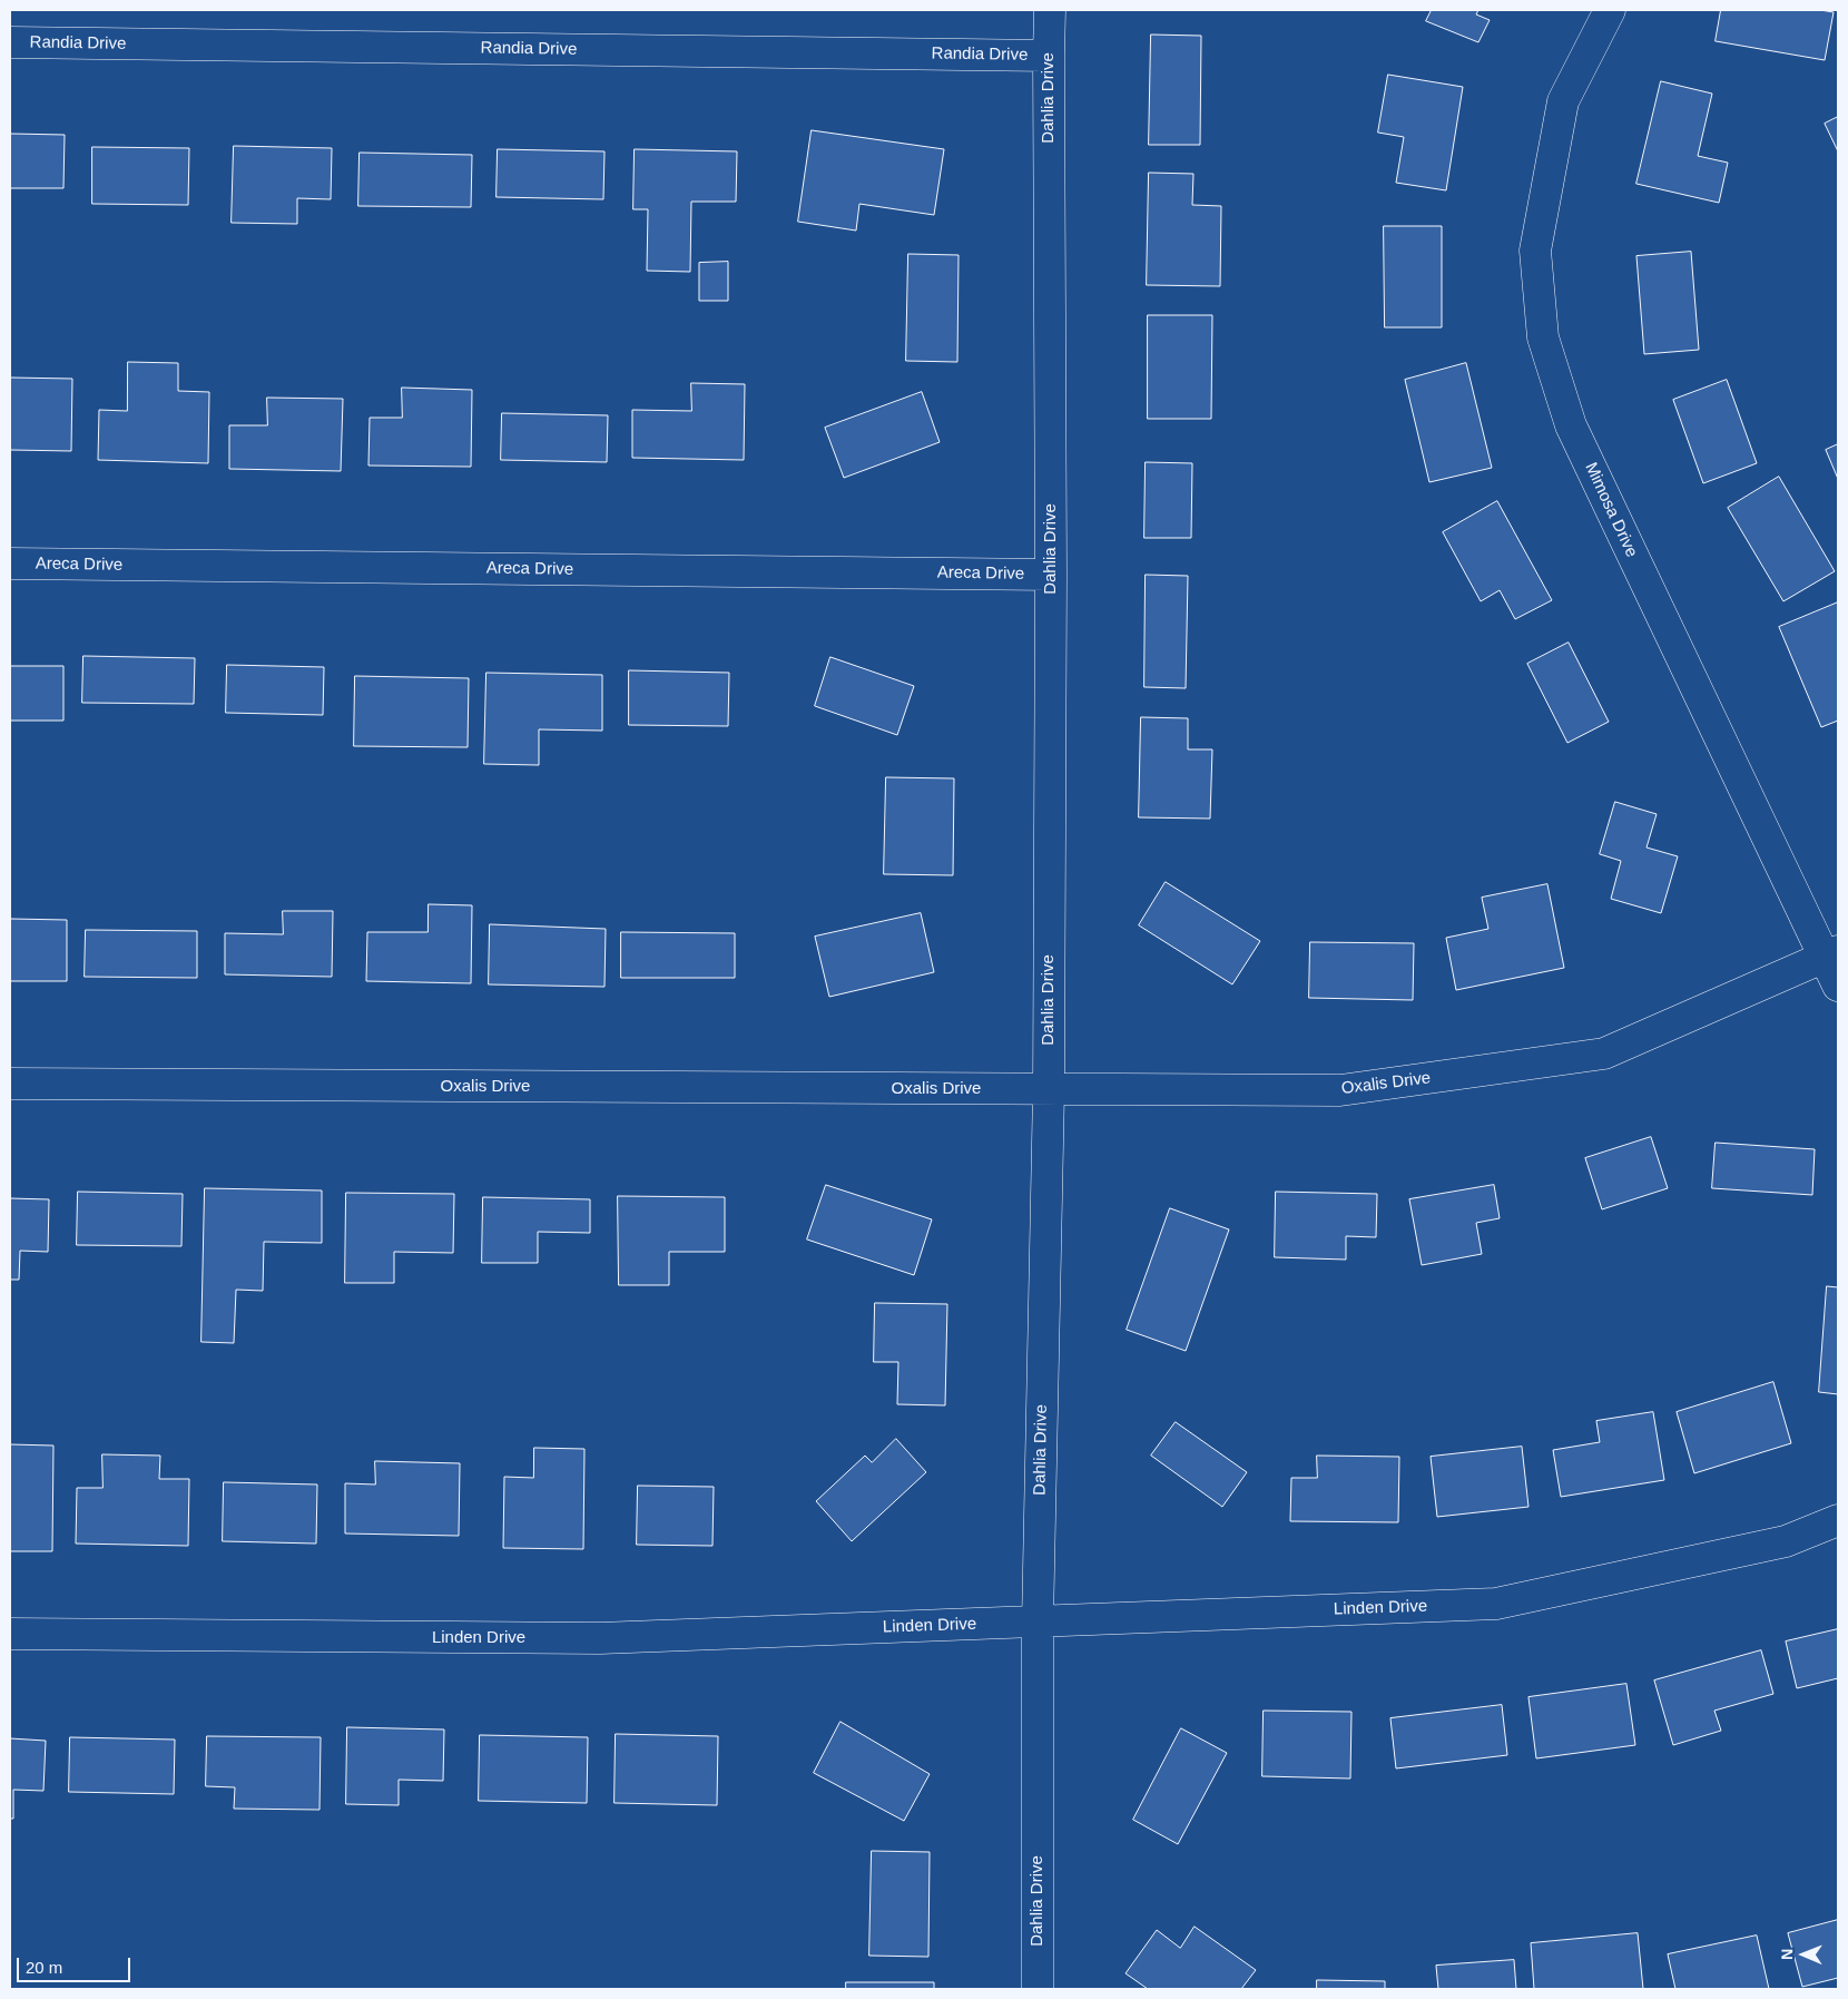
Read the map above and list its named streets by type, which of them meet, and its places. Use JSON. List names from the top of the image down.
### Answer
{
  "streets": {
    "street": [
      "Randia Drive",
      "Dahlia Drive",
      "Mimosa Drive",
      "Areca Drive",
      "Oxalis Drive",
      "Linden Drive"
    ]
  },
  "crossings": [
    ["Randia Drive", "Dahlia Drive"],
    ["Dahlia Drive", "Areca Drive"],
    ["Dahlia Drive", "Oxalis Drive"],
    ["Dahlia Drive", "Linden Drive"],
    ["Mimosa Drive", "Oxalis Drive"]
  ],
  "scale_bar": "20 m",
  "north": "left"
}
